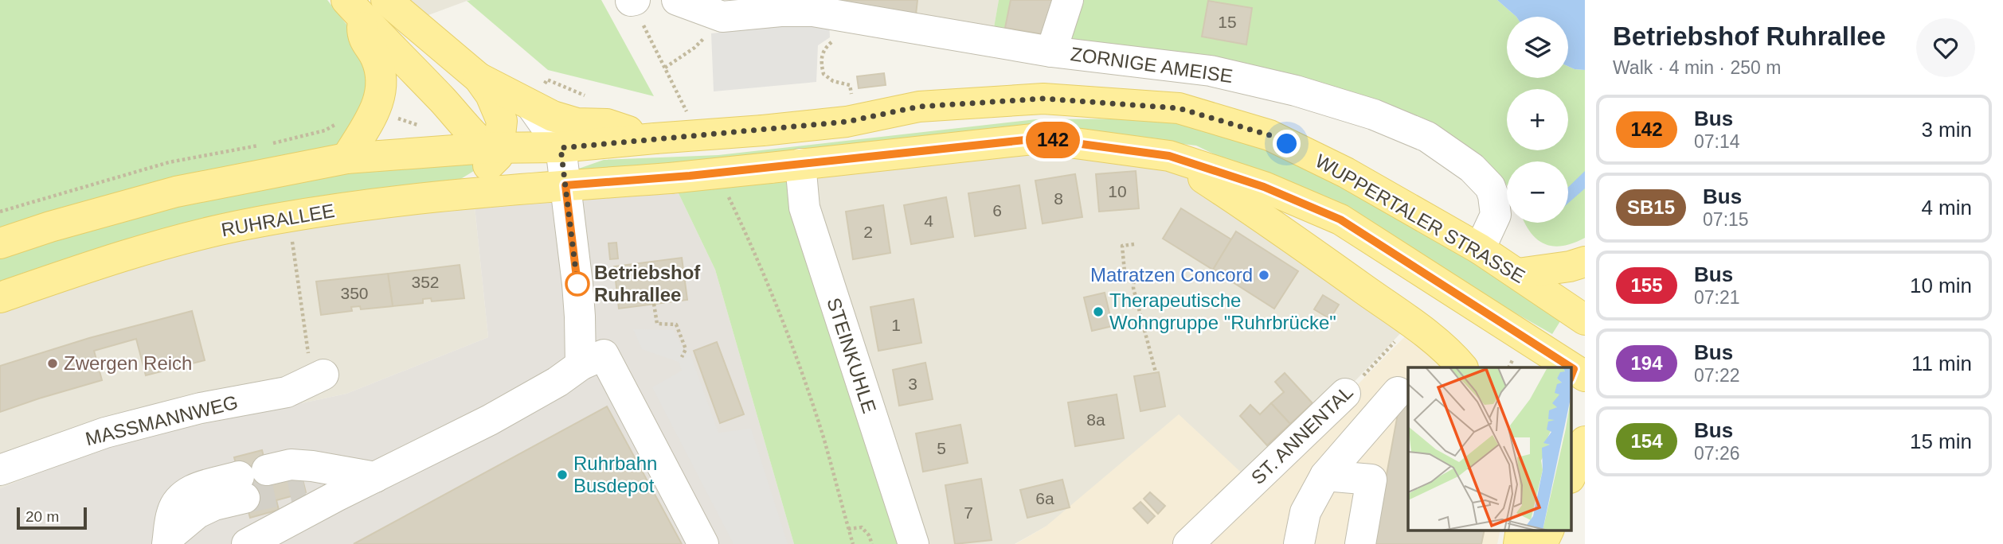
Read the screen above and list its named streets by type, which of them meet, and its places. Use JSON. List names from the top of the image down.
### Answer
{
  "streets": {
    "main road": ["WUPPERTALER STRASSE", "RUHRALLEE"],
    "street": [
      "ZORNIGE AMEISE",
      "STEINKUHLE",
      "MASSMANNWEG",
      "ST. ANNENTAL"
    ]
  },
  "crossings": [
    ["ZORNIGE AMEISE", "WUPPERTALER STRASSE"]
  ],
  "places": [
    "Matratzen Concord",
    "Betriebshof Ruhrallee",
    "Therapeutische Wohngruppe \"Ruhrbrücke\"",
    "Zwergen Reich",
    "Ruhrbahn Busdepot"
  ],
  "lines": ["bus line 142"],
  "house_numbers": [
    "15",
    "10",
    "8",
    "6",
    "4",
    "2",
    "352",
    "350",
    "1",
    "3",
    "8a",
    "5",
    "6a",
    "7"
  ],
  "scale_bar": "20 m",
  "page": {
    "on_map": "142",
    "heading": ["Betriebshof Ruhrallee", "Walk · 4 min · 250 m"],
    "map_buttons": ["+", "−"],
    "list": [
      {
        "mark": "142",
        "name": "Bus",
        "note": "07:14",
        "value": "3 min"
      },
      {
        "mark": "SB15",
        "name": "Bus",
        "note": "07:15",
        "value": "4 min"
      },
      {
        "mark": "155",
        "name": "Bus",
        "note": "07:21",
        "value": "10 min"
      },
      {
        "mark": "194",
        "name": "Bus",
        "note": "07:22",
        "value": "11 min"
      },
      {
        "mark": "154",
        "name": "Bus",
        "note": "07:26",
        "value": "15 min"
      }
    ],
    "scale": "20 m"
  }
}
